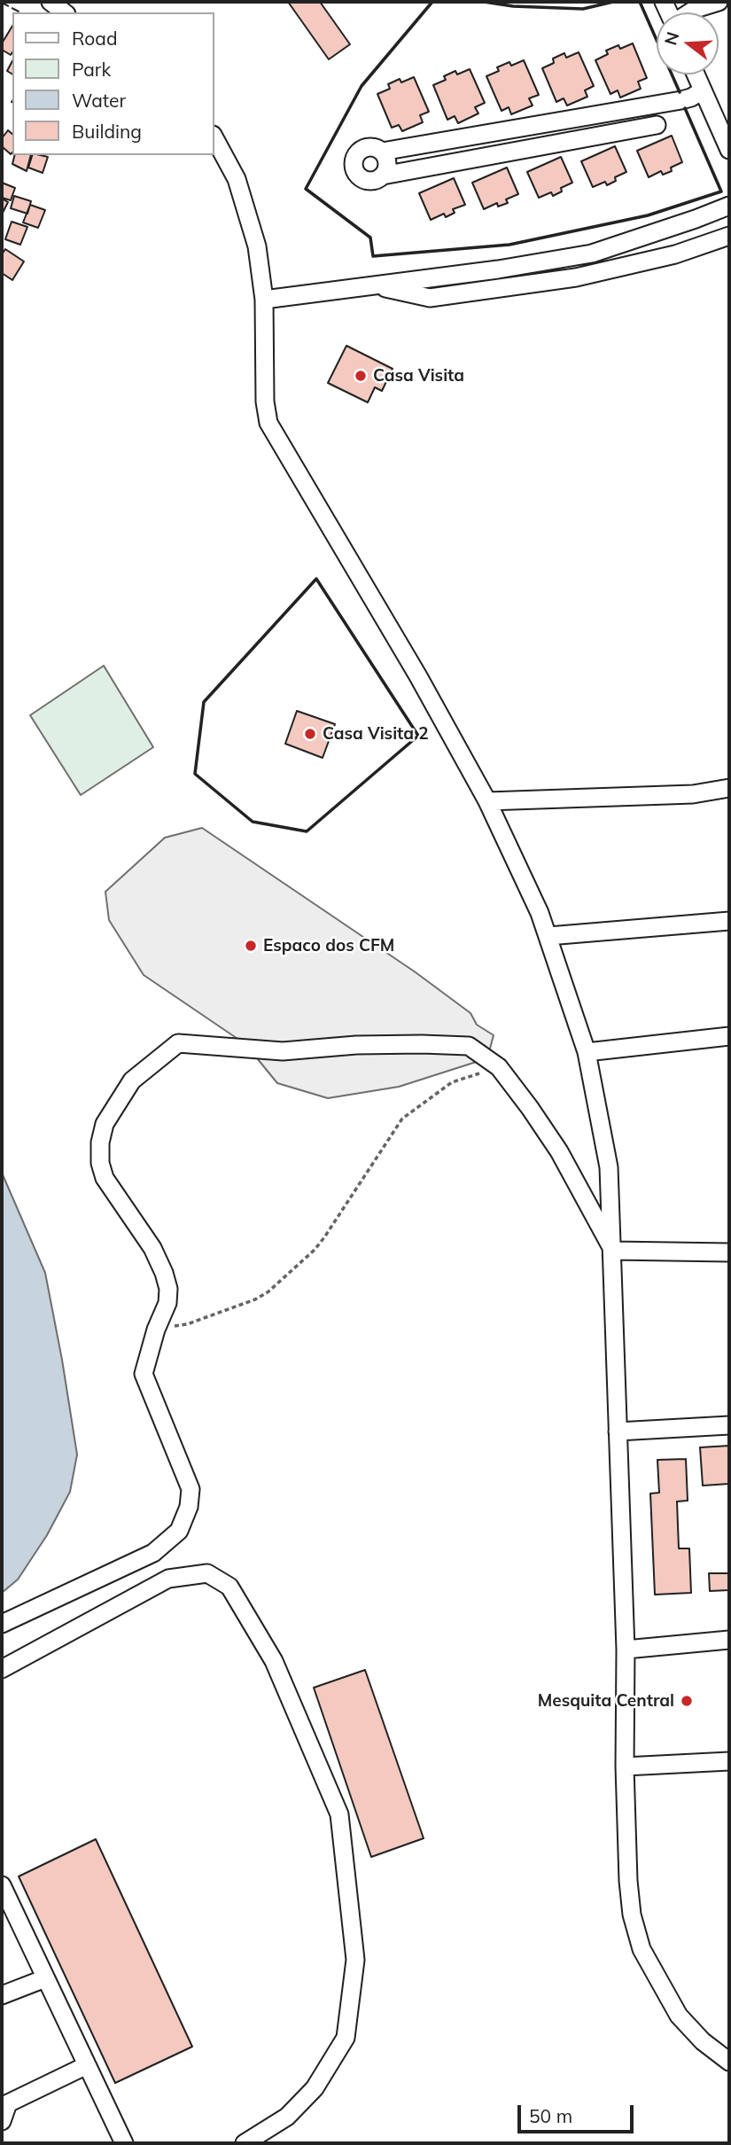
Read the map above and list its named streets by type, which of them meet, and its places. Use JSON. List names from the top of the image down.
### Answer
{
  "places": [
    "Casa Visita",
    "Casa Visita 2",
    "Espaco dos CFM",
    "Mesquita Central"
  ],
  "legend": [
    "Road",
    "Park",
    "Water",
    "Building"
  ],
  "scale_bar": "50 m",
  "north": "left"
}
